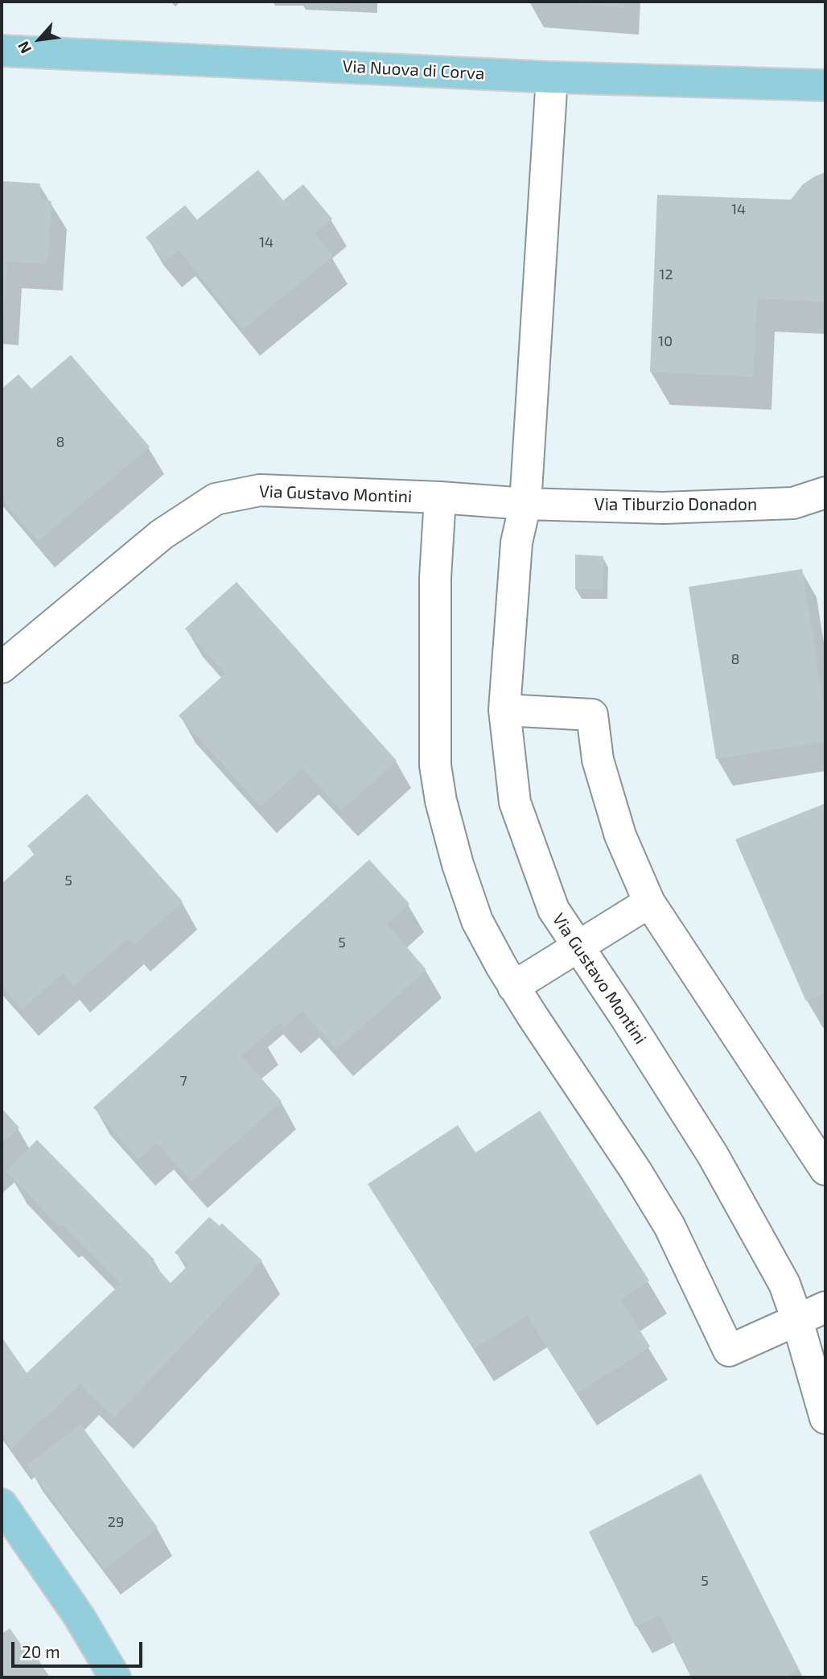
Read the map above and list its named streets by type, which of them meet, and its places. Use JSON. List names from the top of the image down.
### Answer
{
  "streets": {
    "main road": ["Via Nuova di Corva"],
    "street": ["Via Gustavo Montini", "Via Tiburzio Donadon"]
  },
  "crossings": [
    ["Via Nuova di Corva", "Via Gustavo Montini"],
    ["Via Gustavo Montini", "Via Tiburzio Donadon"]
  ],
  "house_numbers": [
    "14",
    "14",
    "12",
    "10",
    "8",
    "8",
    "5",
    "5",
    "7",
    "29",
    "5"
  ],
  "scale_bar": "20 m",
  "north": "bottom left"
}
